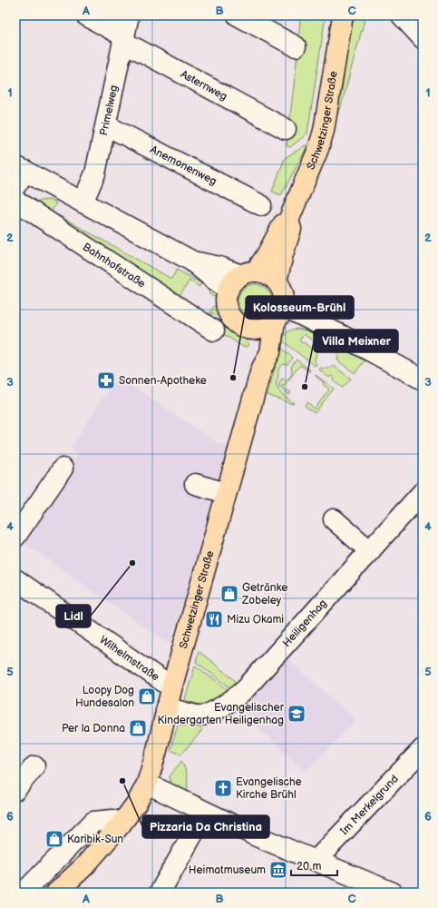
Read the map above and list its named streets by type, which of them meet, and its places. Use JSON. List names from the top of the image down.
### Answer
{
  "streets": {
    "main road": ["Schwetzinger Straße"],
    "street": [
      "Asternweg",
      "Primelweg",
      "Anemonenweg",
      "Bahnhofstraße",
      "Heiligenhag",
      "Wilhelmstraße",
      "Im Merkelgrund"
    ]
  },
  "crossings": [
    ["Asternweg", "Primelweg"],
    ["Primelweg", "Anemonenweg"],
    ["Schwetzinger Straße", "Heiligenhag"],
    ["Schwetzinger Straße", "Wilhelmstraße"]
  ],
  "places": {
    "other": [
      "Kolosseum-Brühl",
      "Villa Meixner",
      "Lidl",
      "Pizzaria Da Christina"
    ],
    "pharmacy": ["Sonnen-Apotheke"],
    "shop": [
      "Getränke Zobeley",
      "Loopy Dog Hundesalon",
      "Per la Donna",
      "Karibik-Sun"
    ],
    "restaurant": ["Mizu Okami"],
    "school or university": ["Evangelischer Kindergarten Heiligenhag"],
    "church": ["Evangelische Kirche Brühl"],
    "museum": ["Heimatmuseum"]
  },
  "scale_bar": "20 m",
  "grid": {
    "columns": ["A", "B", "C"],
    "rows": [
      "1",
      "2",
      "3",
      "4",
      "5",
      "6"
    ]
  }
}
